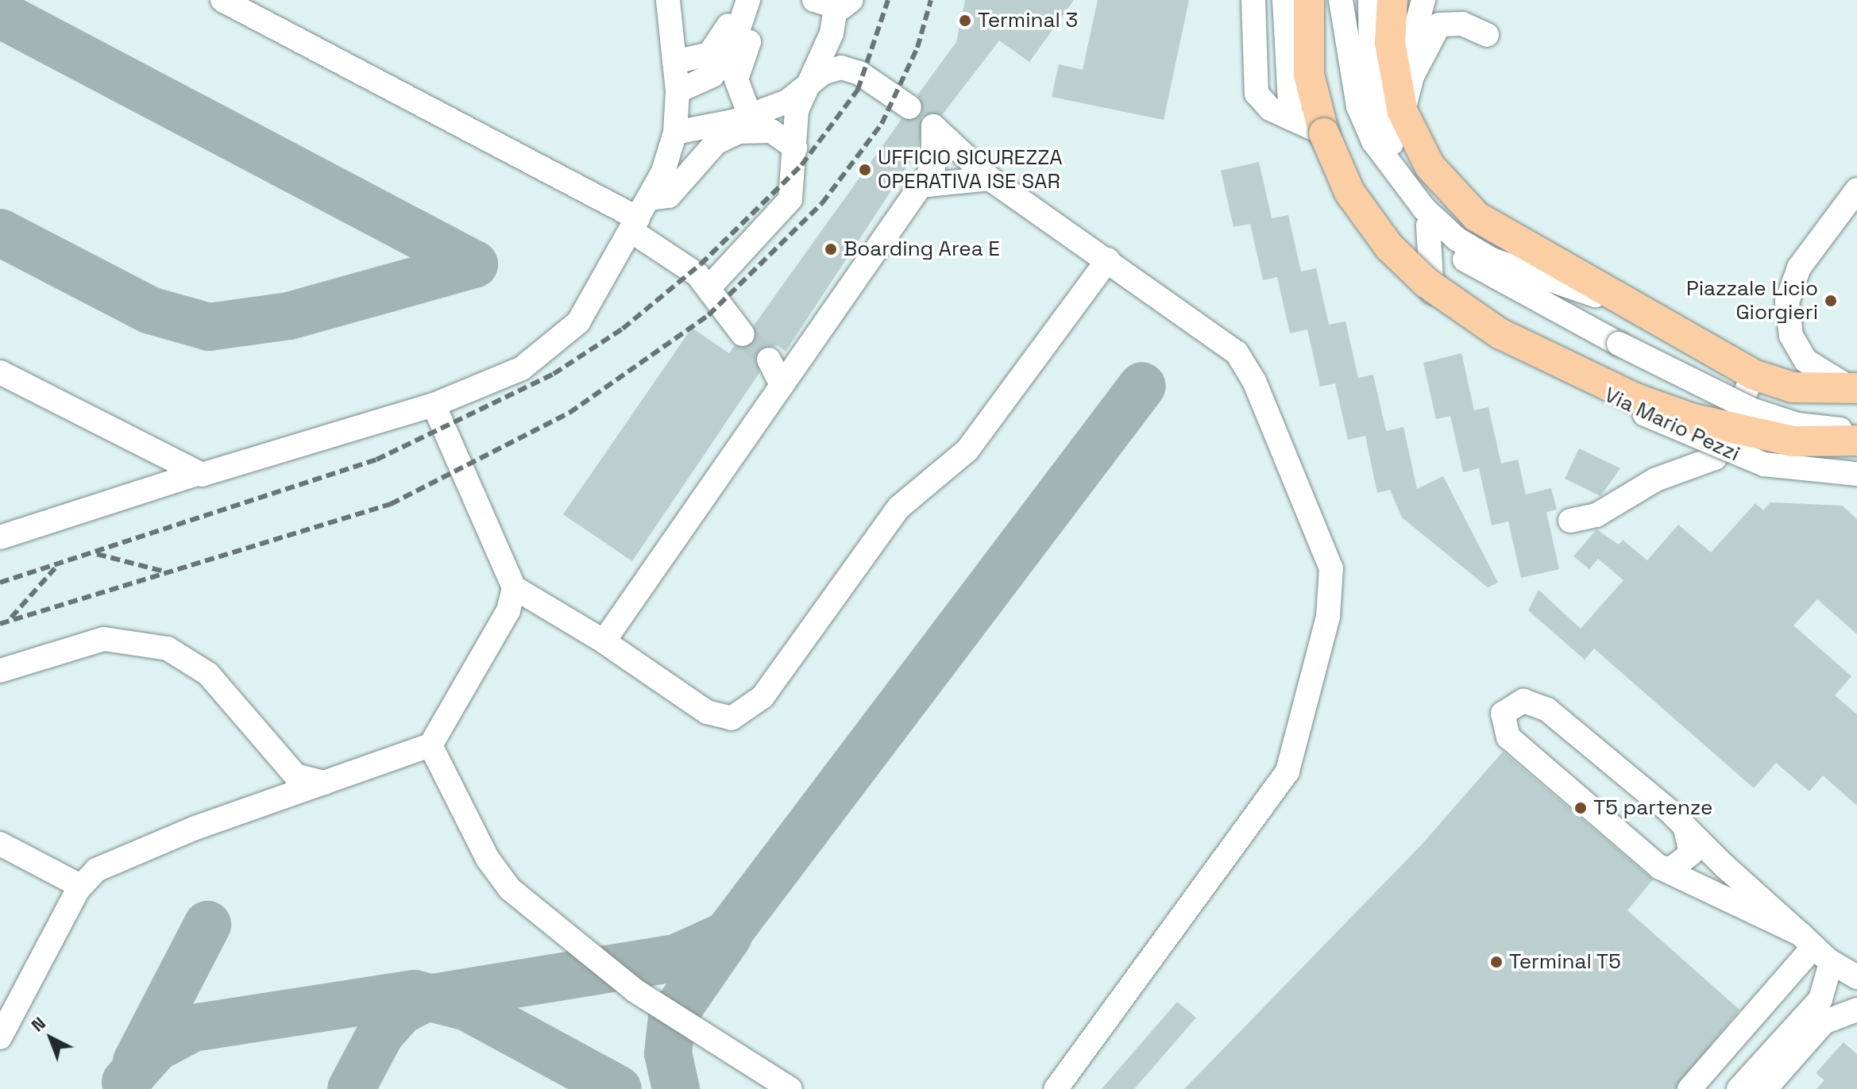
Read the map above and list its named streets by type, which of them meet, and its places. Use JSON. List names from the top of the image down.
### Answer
{
  "streets": {
    "street": ["Via Mario Pezzi"]
  },
  "places": [
    "Terminal 3",
    "UFFICIO SICUREZZA OPERATIVA ISE SAR",
    "Boarding Area E",
    "Piazzale Licio Giorgieri",
    "T5 partenze",
    "Terminal T5"
  ],
  "north": "top left"
}
